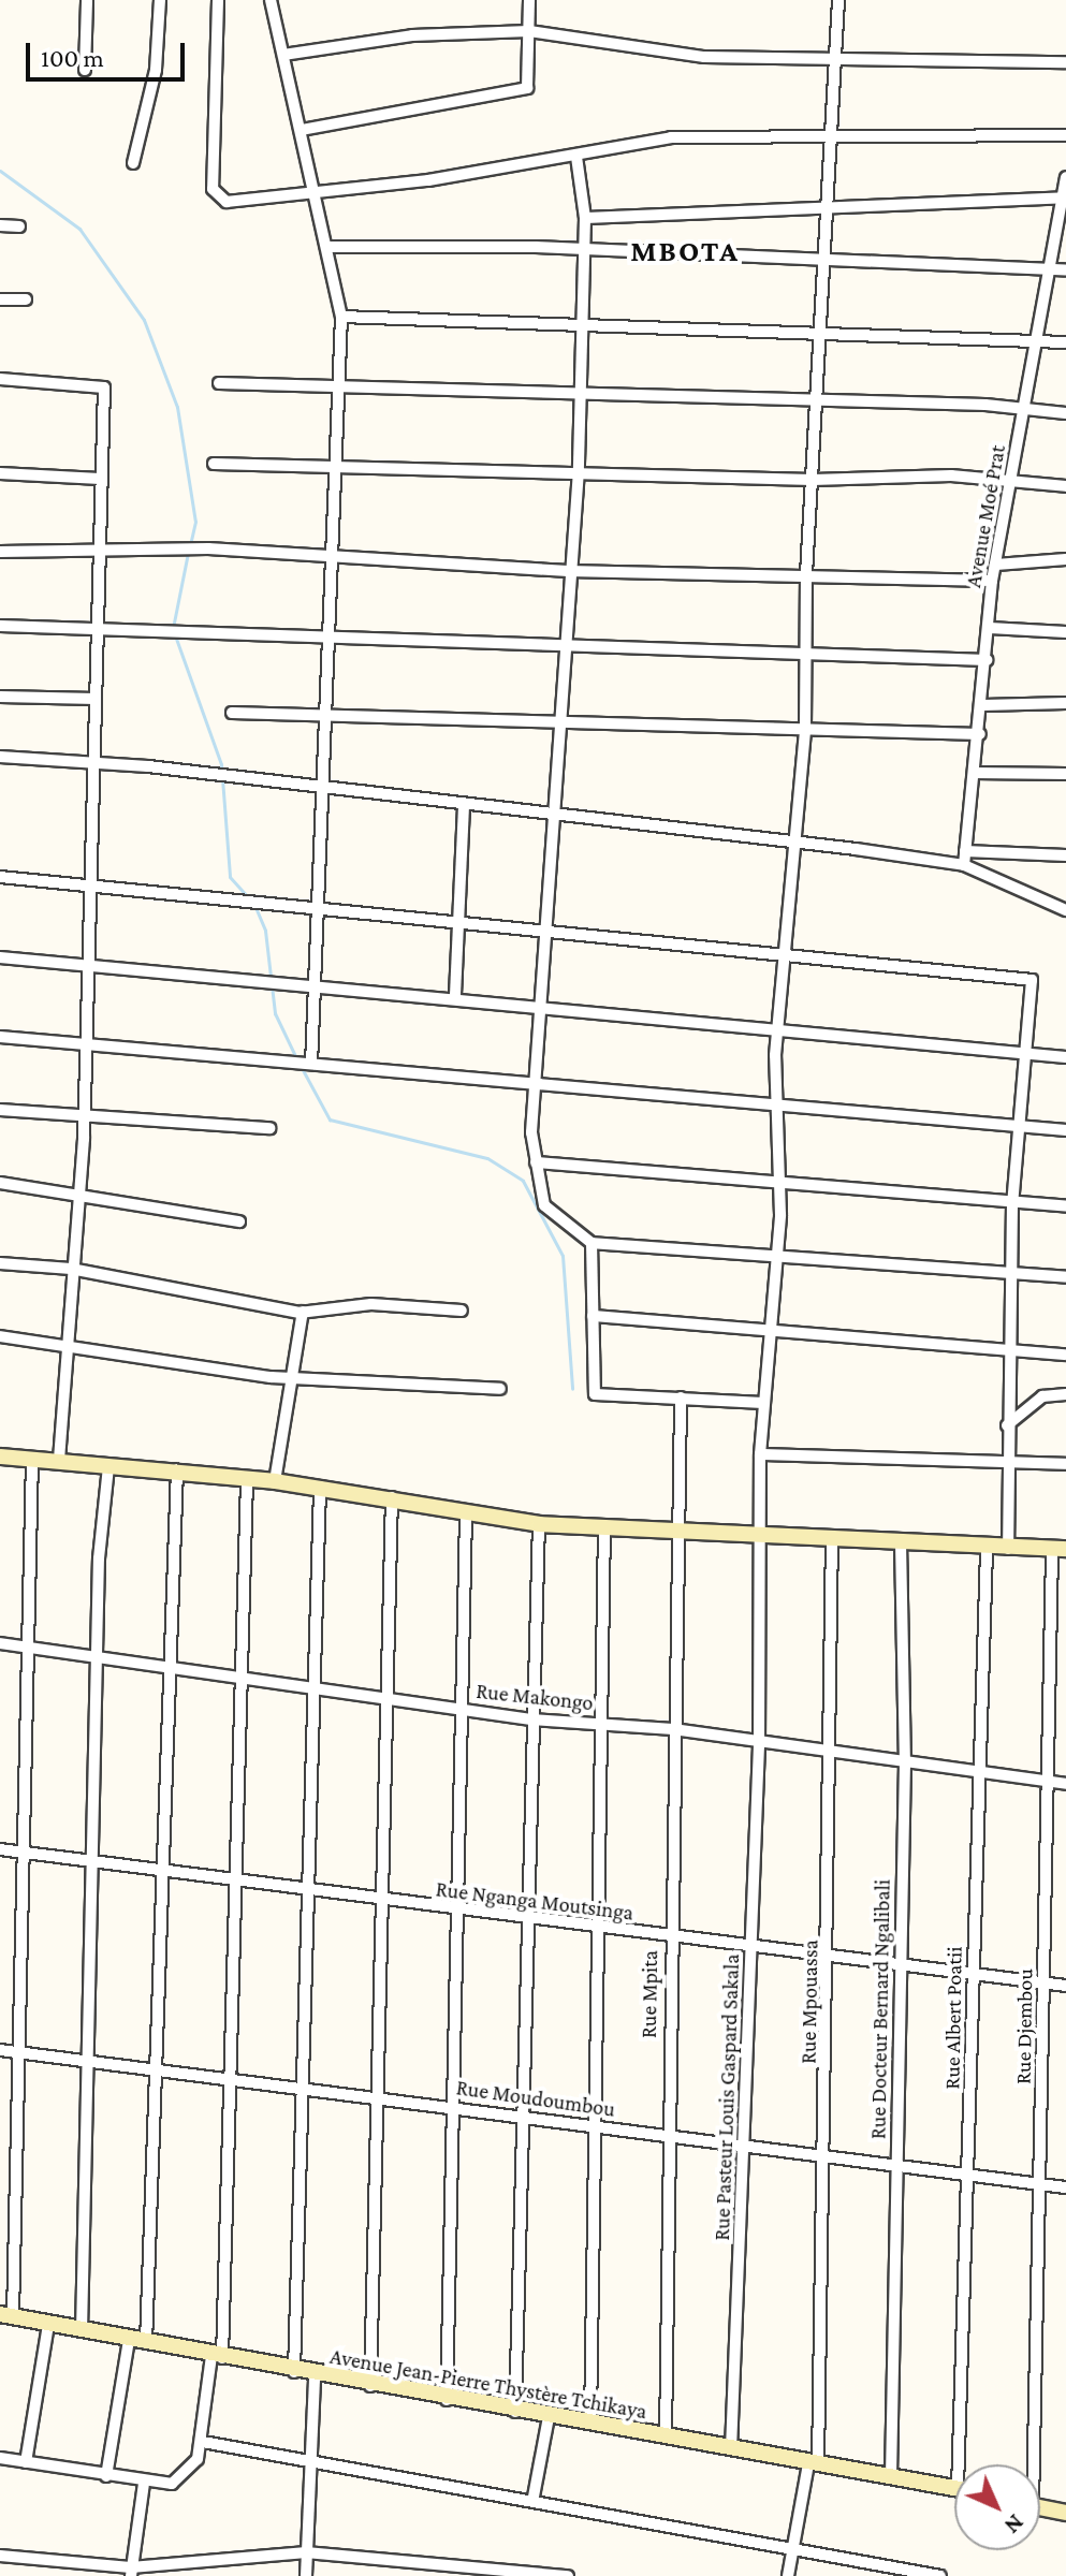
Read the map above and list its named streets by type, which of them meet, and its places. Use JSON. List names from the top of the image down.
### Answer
{
  "streets": {
    "street": [
      "Avenue Moé Prat",
      "Rue Makongo",
      "Rue Nganga Moutsinga",
      "Rue Mpita",
      "Rue Mpouassa",
      "Rue Docteur Bernard Ngalibali",
      "Rue Albert Poatii",
      "Rue Djembou",
      "Rue Pasteur Louis Gaspard Sakala",
      "Rue Moudoumbou",
      "Avenue Jean-Pierre Thystère Tchikaya"
    ]
  },
  "crossings": [
    ["Rue Makongo", "Rue Mpita"],
    ["Rue Makongo", "Rue Mpouassa"],
    ["Rue Makongo", "Rue Docteur Bernard Ngalibali"],
    ["Rue Makongo", "Rue Albert Poatii"],
    ["Rue Makongo", "Rue Djembou"],
    ["Rue Makongo", "Rue Pasteur Louis Gaspard Sakala"],
    ["Rue Nganga Moutsinga", "Rue Mpita"],
    ["Rue Nganga Moutsinga", "Rue Mpouassa"],
    ["Rue Nganga Moutsinga", "Rue Docteur Bernard Ngalibali"],
    ["Rue Nganga Moutsinga", "Rue Albert Poatii"],
    ["Rue Nganga Moutsinga", "Rue Djembou"],
    ["Rue Nganga Moutsinga", "Rue Pasteur Louis Gaspard Sakala"],
    ["Rue Mpita", "Rue Moudoumbou"],
    ["Rue Mpita", "Avenue Jean-Pierre Thystère Tchikaya"],
    ["Rue Mpouassa", "Rue Moudoumbou"],
    ["Rue Mpouassa", "Avenue Jean-Pierre Thystère Tchikaya"],
    ["Rue Docteur Bernard Ngalibali", "Rue Moudoumbou"],
    ["Rue Docteur Bernard Ngalibali", "Avenue Jean-Pierre Thystère Tchikaya"],
    ["Rue Albert Poatii", "Rue Moudoumbou"],
    ["Rue Djembou", "Rue Moudoumbou"],
    ["Rue Pasteur Louis Gaspard Sakala", "Rue Moudoumbou"],
    ["Rue Pasteur Louis Gaspard Sakala", "Avenue Jean-Pierre Thystère Tchikaya"]
  ],
  "districts": ["MBOTA"],
  "scale_bar": "100 m",
  "north": "bottom right"
}
